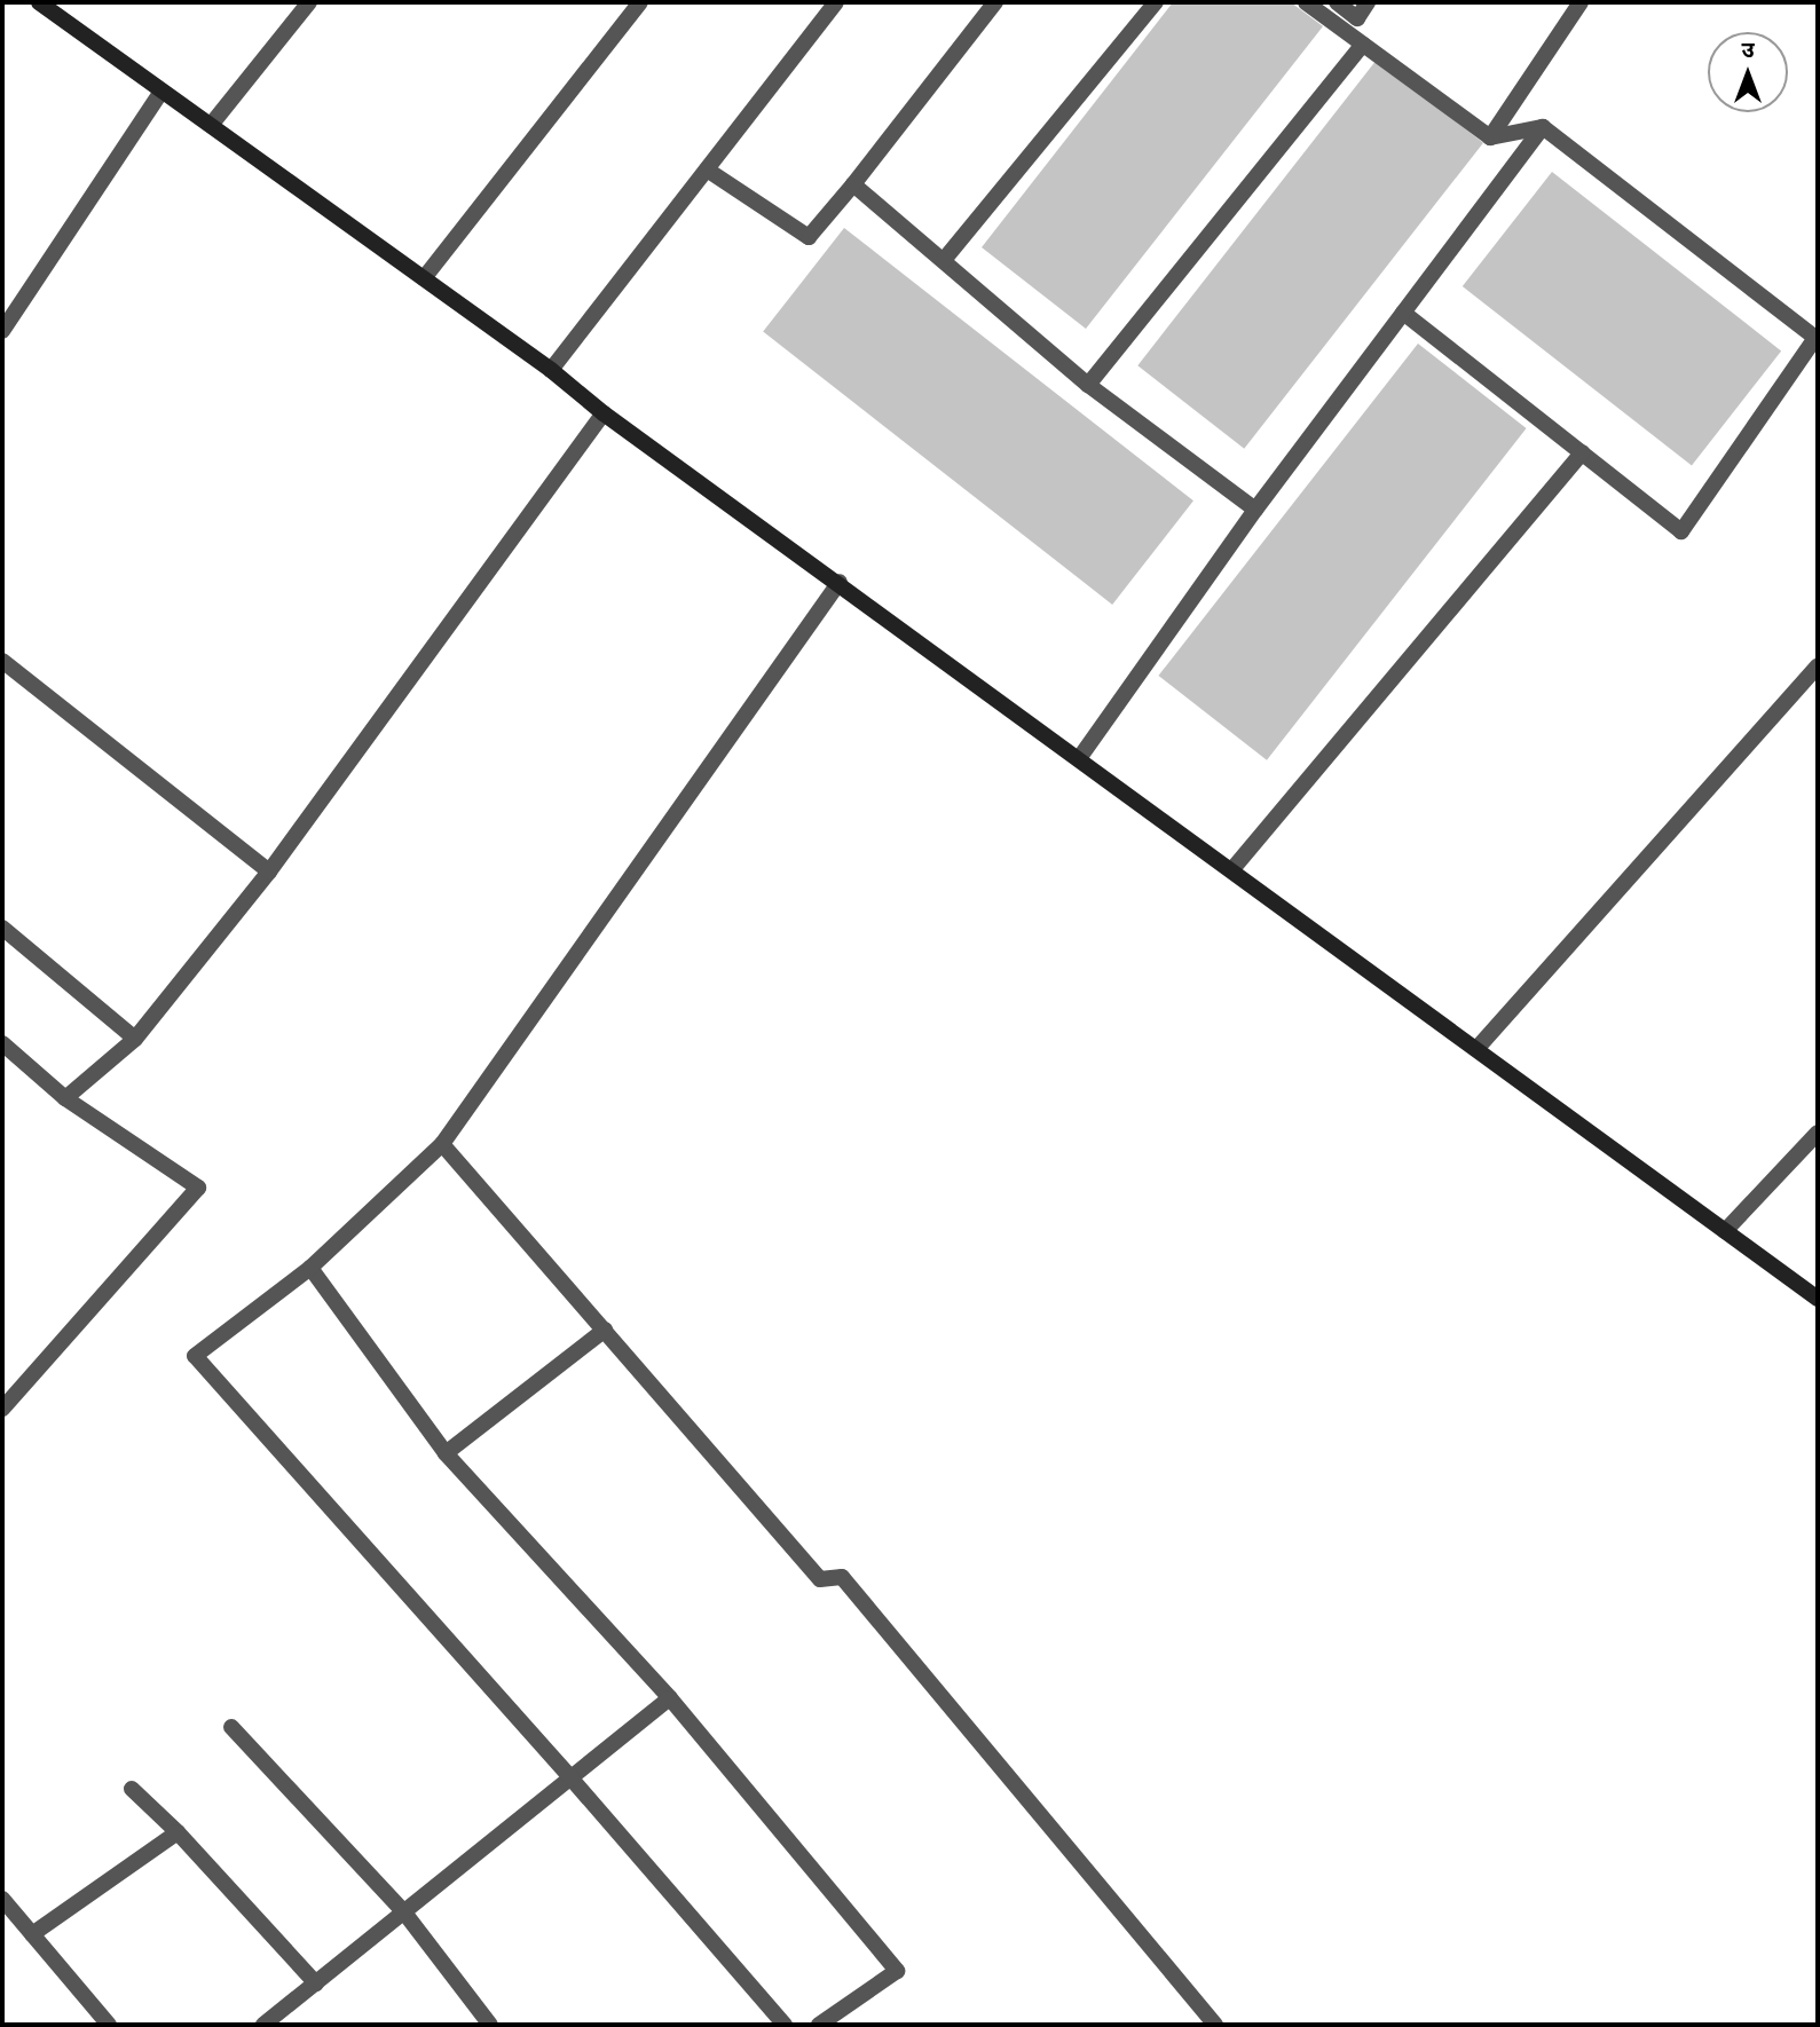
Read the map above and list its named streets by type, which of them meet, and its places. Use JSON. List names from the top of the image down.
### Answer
{
  "north": "top"
}
